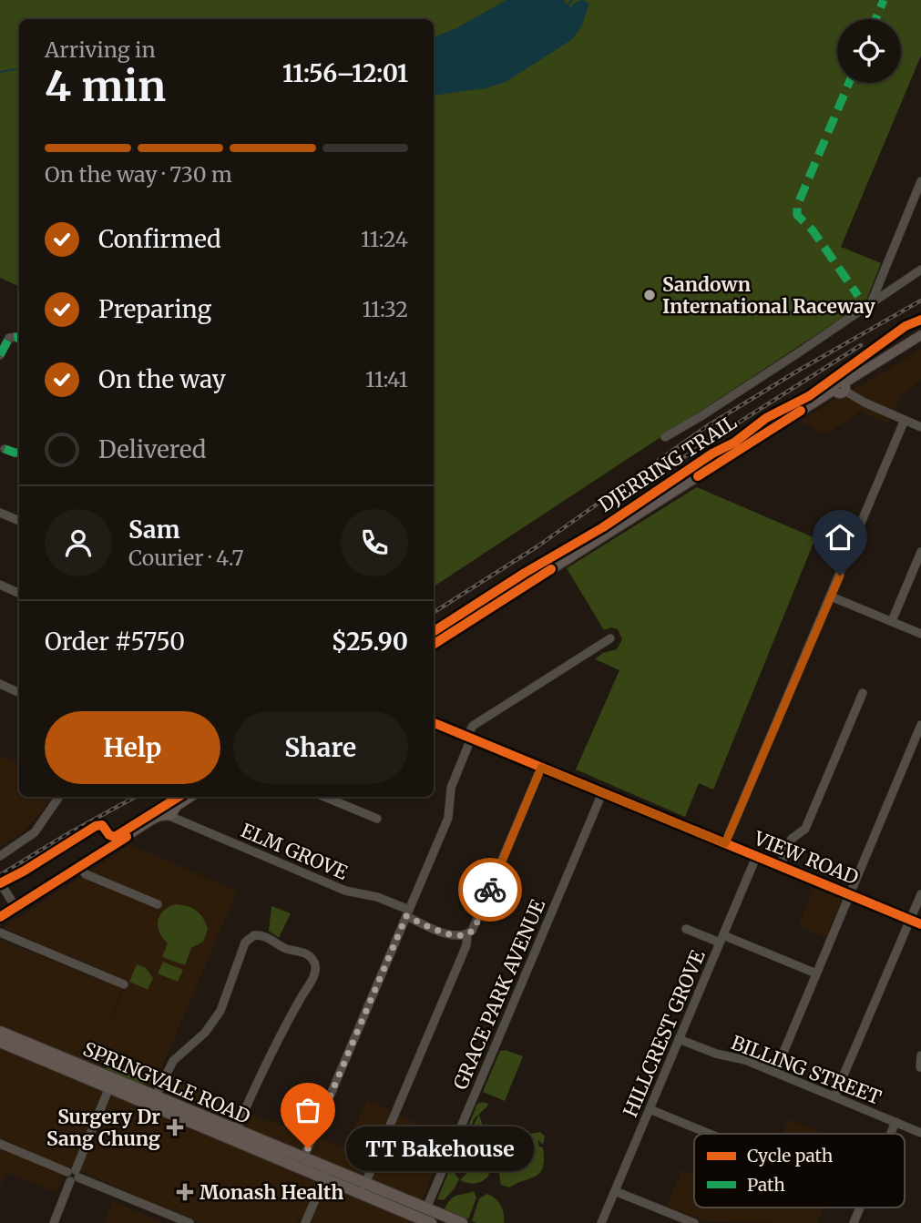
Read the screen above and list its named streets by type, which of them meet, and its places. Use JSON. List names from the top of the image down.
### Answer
{
  "streets": {
    "highway": ["SPRINGVALE ROAD"],
    "street": [
      "ELM GROVE",
      "VIEW ROAD",
      "GRACE PARK AVENUE",
      "HILLCREST GROVE",
      "BILLING STREET"
    ],
    "cycle path": ["DJERRING TRAIL"]
  },
  "crossings": [
    ["VIEW ROAD", "GRACE PARK AVENUE"],
    ["VIEW ROAD", "HILLCREST GROVE"],
    ["GRACE PARK AVENUE", "SPRINGVALE ROAD"],
    ["HILLCREST GROVE", "BILLING STREET"]
  ],
  "places": {
    "other": ["Sandown International Raceway", "TT Bakehouse"],
    "health": ["Surgery Dr Sang Chung", "Monash Health"]
  },
  "legend": ["Cycle path", "Path"],
  "page": {
    "heading": ["4 min", "Arriving in", "11:56–12:01"],
    "panel": [
      "Sam",
      "Courier · 4.7",
      "Order #5750",
      "$25.90"
    ],
    "bar": "On the way · 730 m",
    "list": [
      ["Confirmed", "11:24"],
      ["Preparing", "11:32"],
      ["On the way", "11:41"],
      "Delivered"
    ],
    "buttons": ["Help", "Share"],
    "bubble": "TT Bakehouse"
  }
}
